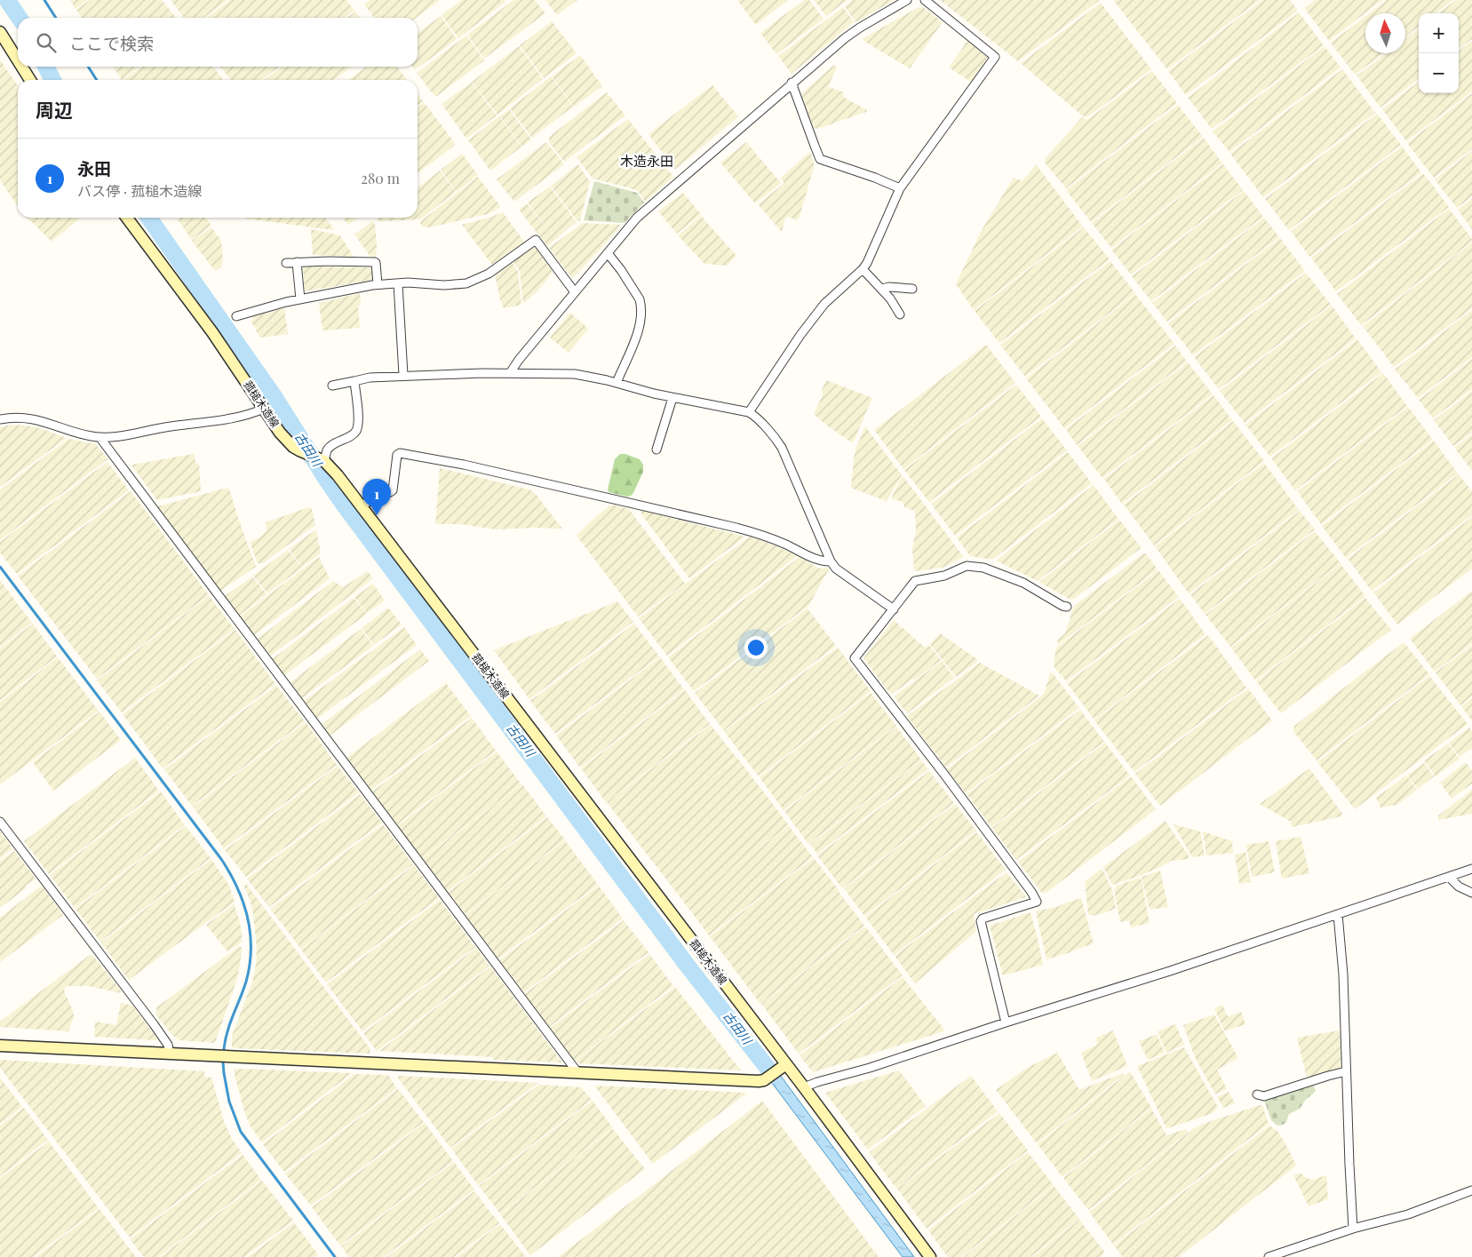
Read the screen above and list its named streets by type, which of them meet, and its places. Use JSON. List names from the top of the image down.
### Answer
{
  "streets": {
    "main road": ["菰槌木造線"]
  },
  "districts": ["木造永田"],
  "water": ["古田川"],
  "north": "top",
  "page": {
    "map_buttons": ["+", "−"],
    "search": "ここで検索",
    "heading": "周辺",
    "list": [
      {
        "mark": "1",
        "name": "永田",
        "note": "バス停 · 菰槌木造線",
        "value": "280 m"
      }
    ],
    "pins": "1"
  }
}
